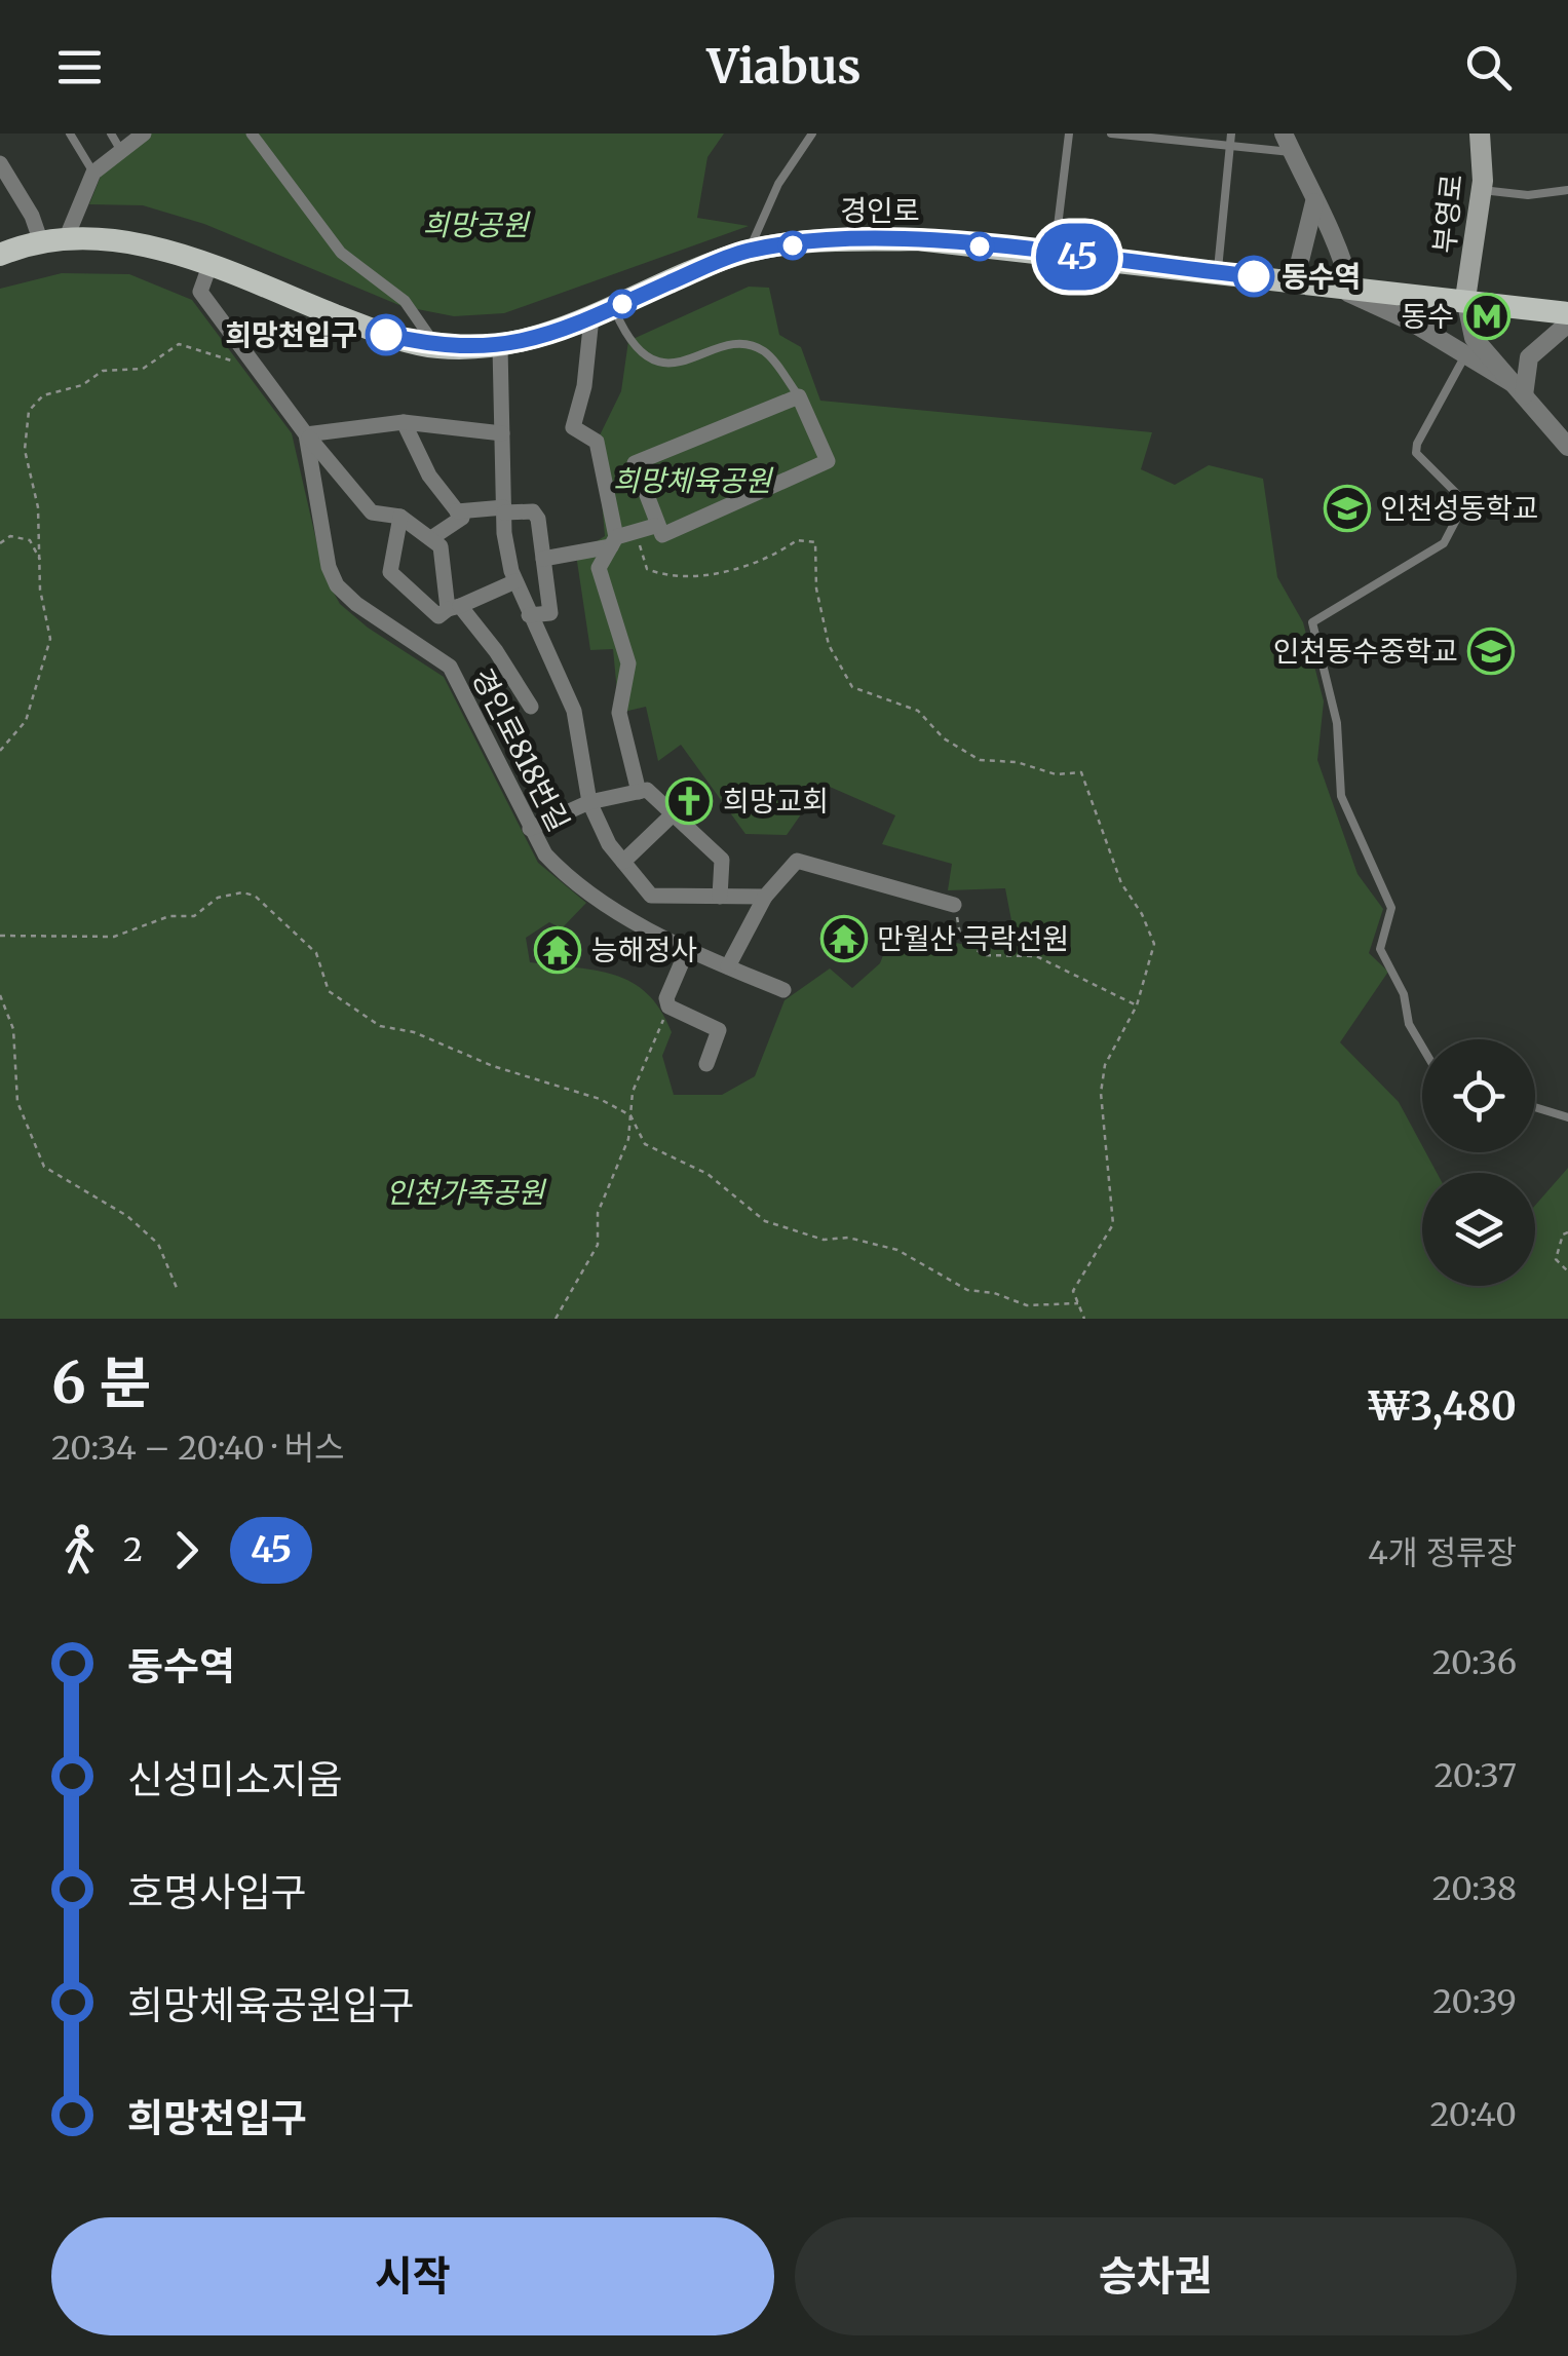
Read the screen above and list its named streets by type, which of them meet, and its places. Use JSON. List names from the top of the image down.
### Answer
{
  "streets": {
    "main road": ["경인로", "부영로"],
    "street": ["경인로818번길"]
  },
  "crossings": [
    ["경인로", "부영로"],
    ["경인로", "경인로818번길"]
  ],
  "parks": ["희망공원", "희망체육공원", "인천가족공원"],
  "places": {
    "other": ["동수역", "희망천입구"],
    "metro station": ["동수"],
    "school or university": ["인천성동학교", "인천동수중학교"],
    "church": ["희망교회"],
    "temple": ["만월산 극락선원", "능해정사"]
  },
  "lines": ["bus line 45"],
  "page": {
    "header": "Viabus",
    "on_map": "45",
    "heading": ["6 분", "20:34 – 20:40 · 버스", "₩3,480"],
    "legs": ["2", "45", "4개 정류장"],
    "list": [
      {
        "name": "동수역",
        "value": "20:36"
      },
      {
        "name": "신성미소지움",
        "value": "20:37"
      },
      {
        "name": "호명사입구",
        "value": "20:38"
      },
      {
        "name": "희망체육공원입구",
        "value": "20:39"
      },
      {
        "name": "희망천입구",
        "value": "20:40"
      }
    ],
    "buttons": ["시작", "승차권"]
  }
}
